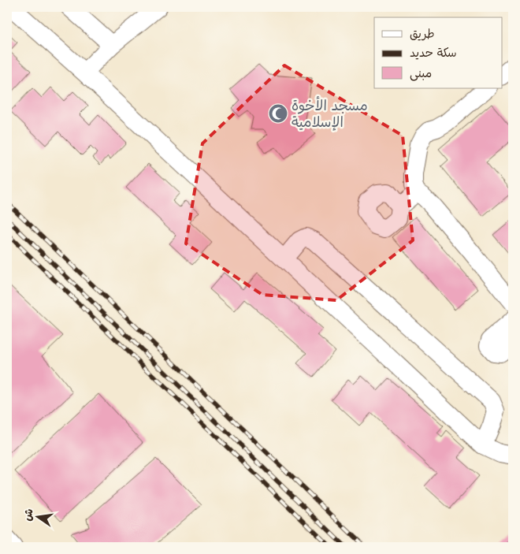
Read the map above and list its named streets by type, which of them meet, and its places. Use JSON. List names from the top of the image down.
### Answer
{
  "places": {
    "mosque": ["مسجد الأخوة الإسلامية"]
  },
  "legend": ["طريق", "سكة حديد", "مبنى"],
  "north": "left"
}
